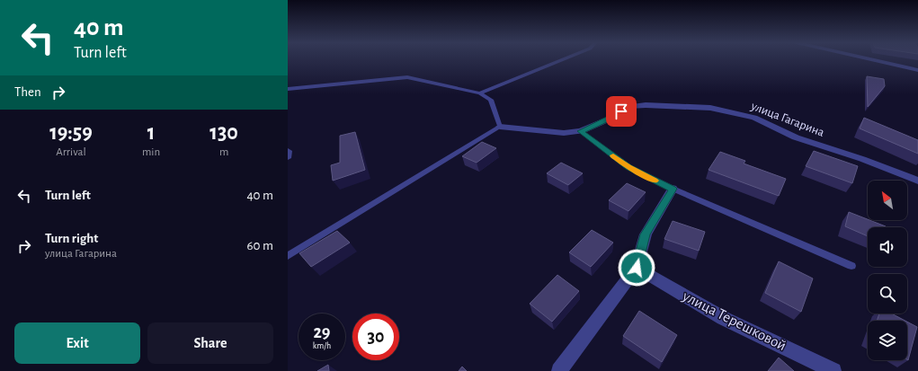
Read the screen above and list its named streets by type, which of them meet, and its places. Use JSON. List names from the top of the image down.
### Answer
{
  "streets": {
    "street": ["улица Гагарина", "улица Терешковой"]
  },
  "north": "top left",
  "page": {
    "turn": ["40 m", "Turn left"],
    "then": "Then",
    "eta": [
      "19:59",
      "Arrival",
      "1",
      "min",
      "130",
      "m"
    ],
    "list": [
      {
        "name": "Turn left",
        "value": "40 m"
      },
      {
        "name": "Turn right",
        "note": "улица Гагарина",
        "value": "60 m"
      }
    ],
    "speed": "29 km/h",
    "limit": "30",
    "buttons": ["Exit", "Share"]
  }
}
